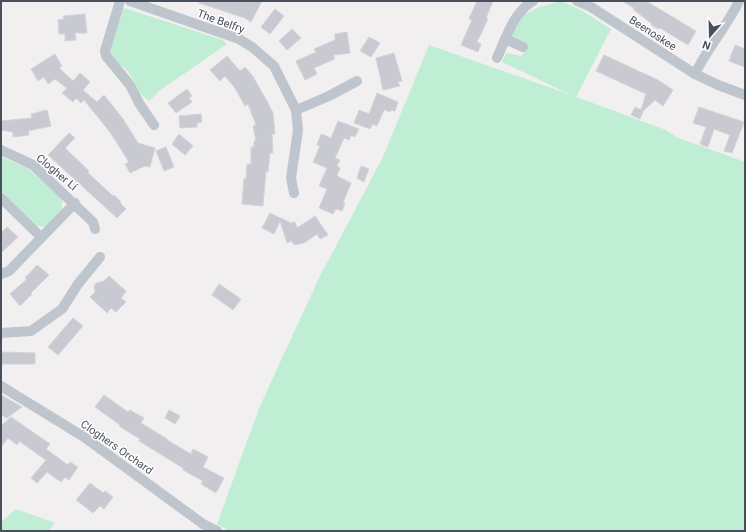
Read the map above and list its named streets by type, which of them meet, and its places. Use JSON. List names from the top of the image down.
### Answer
{
  "streets": {
    "street": [
      "The Belfry",
      "Beenoskee",
      "Clogher Lí",
      "Cloghers Orchard"
    ]
  },
  "north": "bottom"
}
